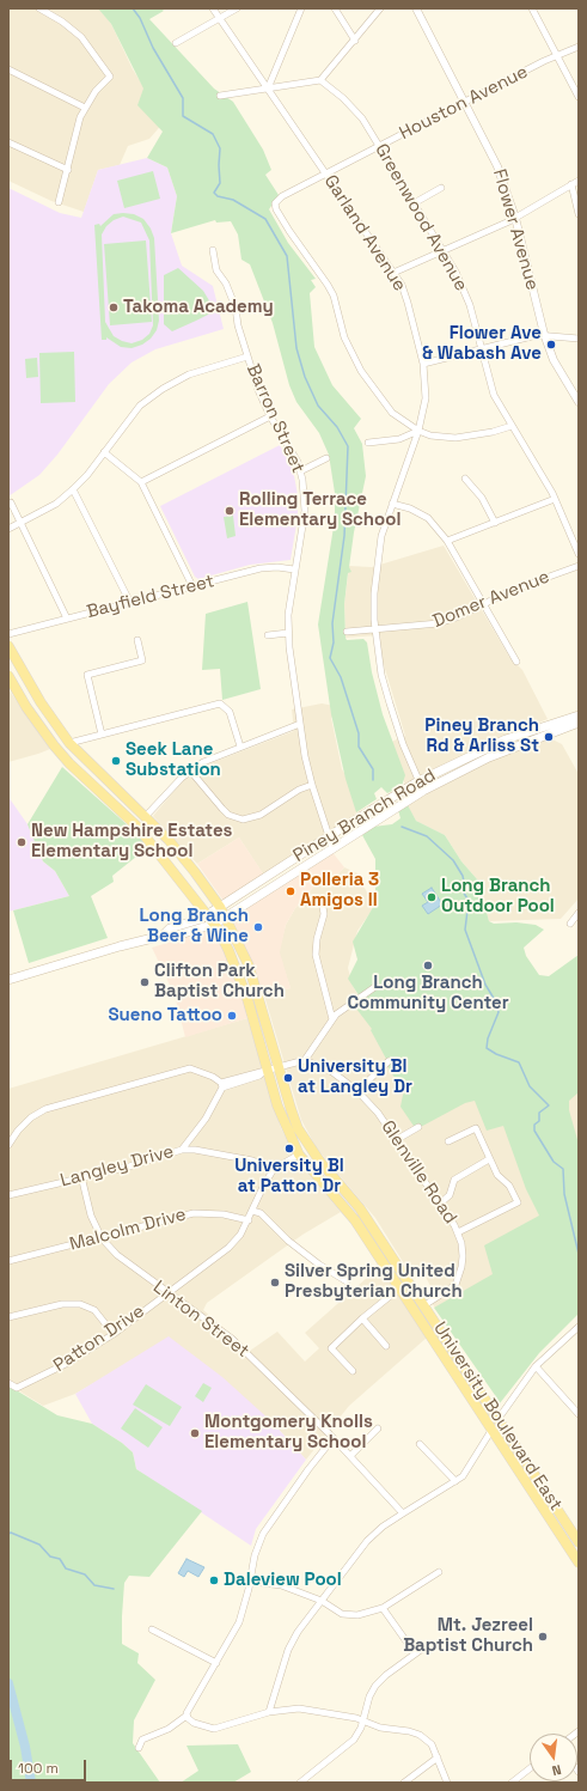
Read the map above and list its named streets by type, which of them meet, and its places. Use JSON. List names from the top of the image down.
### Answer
{
  "streets": {
    "main road": ["Piney Branch Road", "University Boulevard East"],
    "street": [
      "Houston Avenue",
      "Greenwood Avenue",
      "Flower Avenue",
      "Garland Avenue",
      "Barron Street",
      "Bayfield Street",
      "Domer Avenue",
      "Langley Drive",
      "Glenville Road",
      "Malcolm Drive",
      "Linton Street",
      "Patton Drive"
    ]
  },
  "crossings": [
    ["Houston Avenue", "Greenwood Avenue"],
    ["Houston Avenue", "Flower Avenue"],
    ["Houston Avenue", "Garland Avenue"],
    ["Garland Avenue", "Domer Avenue"],
    ["Garland Avenue", "Piney Branch Road"],
    ["Barron Street", "Bayfield Street"],
    ["Barron Street", "Piney Branch Road"],
    ["Piney Branch Road", "University Boulevard East"],
    ["Langley Drive", "Linton Street"],
    ["Glenville Road", "University Boulevard East"],
    ["Malcolm Drive", "Linton Street"],
    ["Malcolm Drive", "Patton Drive"],
    ["Linton Street", "Patton Drive"]
  ],
  "places": [
    "Takoma Academy",
    "Flower Ave & Wabash Ave",
    "Rolling Terrace Elementary School",
    "Piney Branch Rd & Arliss St",
    "Seek Lane Substation",
    "New Hampshire Estates Elementary School",
    "Polleria 3 Amigos II",
    "Long Branch Outdoor Pool",
    "Long Branch Beer & Wine",
    "Long Branch Community Center",
    "Clifton Park Baptist Church",
    "Sueno Tattoo",
    "University Bl at Langley Dr",
    "University Bl at Patton Dr",
    "Silver Spring United Presbyterian Church",
    "Montgomery Knolls Elementary School",
    "Daleview Pool",
    "Mt. Jezreel Baptist Church"
  ],
  "scale_bar": "100 m",
  "north": "bottom"
}
